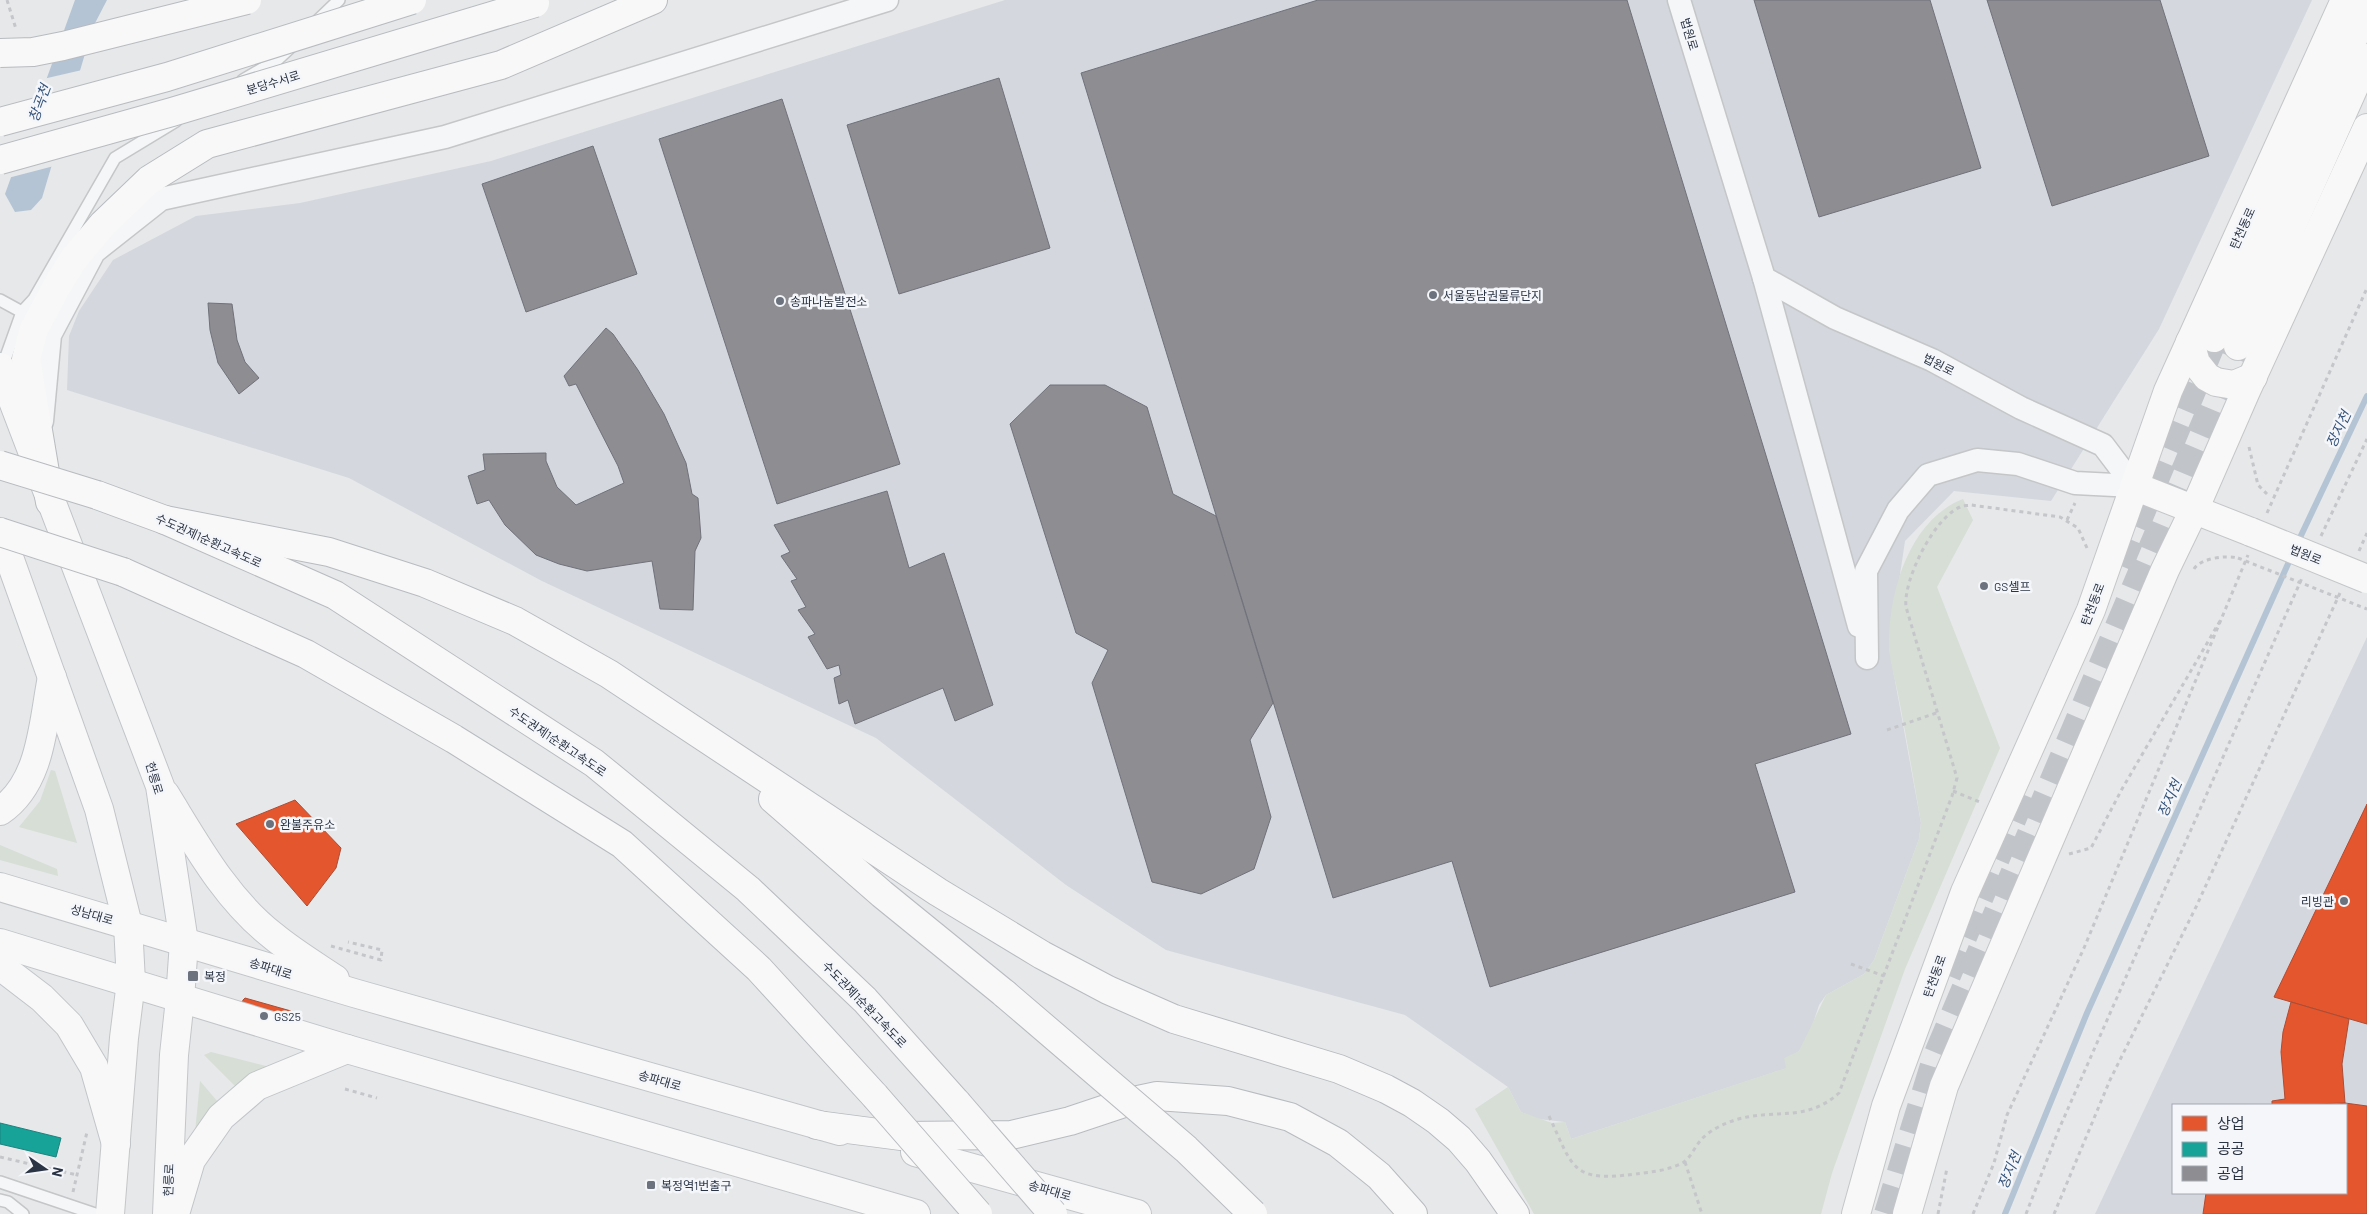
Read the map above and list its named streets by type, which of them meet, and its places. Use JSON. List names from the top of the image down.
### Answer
{
  "streets": {
    "main road": [
      "법원로",
      "분당수서로",
      "탄천동로",
      "수도권제1순환고속도로",
      "헌릉로",
      "성남대로",
      "송파대로"
    ]
  },
  "crossings": [
    ["법원로", "탄천동로"],
    ["헌릉로", "성남대로"],
    ["헌릉로", "송파대로"],
    ["성남대로", "송파대로"]
  ],
  "water": ["창곡천", "장지천"],
  "places": {
    "other": [
      "서울동남권물류단지",
      "송파나눔발전소",
      "GS셀프",
      "완불주유소",
      "리빙관",
      "GS25"
    ],
    "transit": ["복정", "복정역1번출구"]
  },
  "legend": ["상업", "공공", "공업"],
  "north": "right"
}
